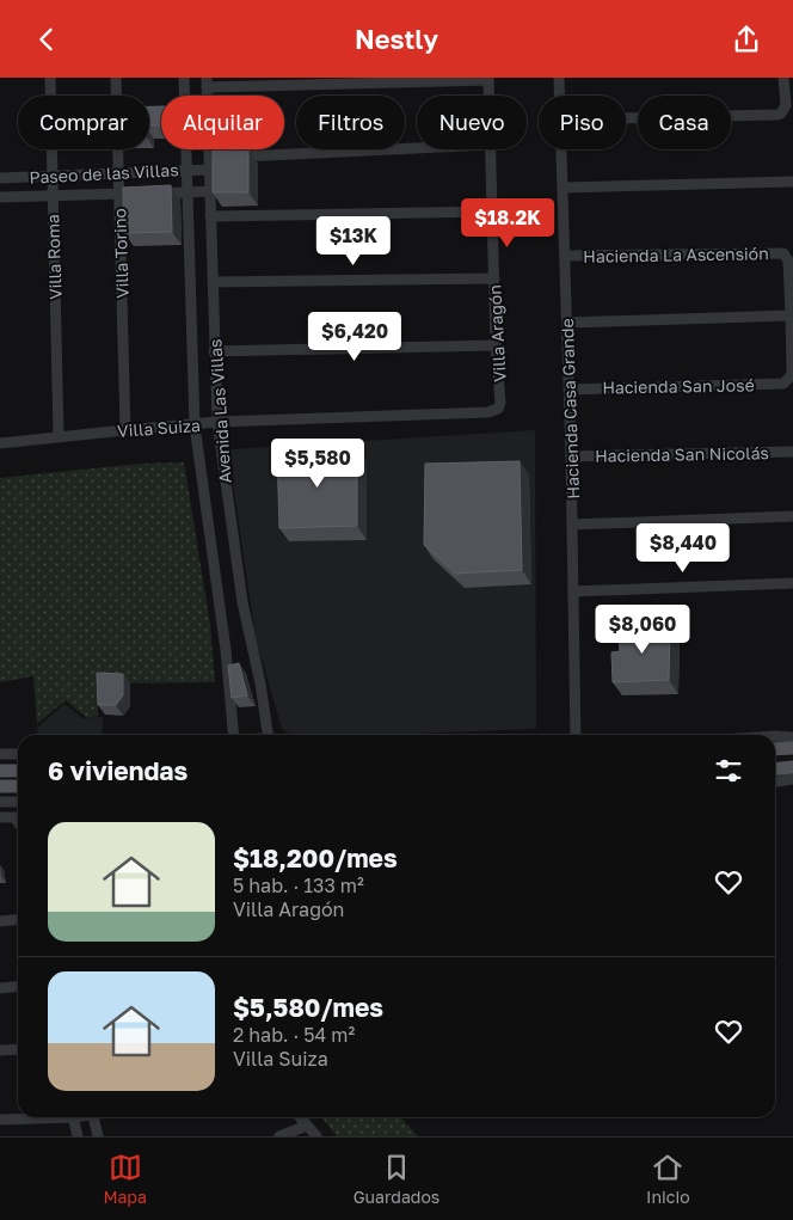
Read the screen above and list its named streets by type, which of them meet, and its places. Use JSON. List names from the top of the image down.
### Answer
{
  "streets": {
    "street": [
      "Paseo de las Villas",
      "Villa Torino",
      "Hacienda La Ascensión",
      "Villa Roma",
      "Villa Aragón",
      "Hacienda San José",
      "Hacienda Casa Grande",
      "Avenida Las Villas",
      "Villa Suiza",
      "Hacienda San Nicolás"
    ]
  },
  "crossings": [
    ["Paseo de las Villas", "Villa Torino"],
    ["Paseo de las Villas", "Villa Roma"],
    ["Paseo de las Villas", "Avenida Las Villas"],
    ["Villa Torino", "Villa Suiza"],
    ["Hacienda La Ascensión", "Hacienda San José"],
    ["Hacienda La Ascensión", "Hacienda Casa Grande"],
    ["Villa Roma", "Villa Suiza"],
    ["Villa Aragón", "Villa Suiza"],
    ["Hacienda San José", "Hacienda Casa Grande"],
    ["Hacienda Casa Grande", "Hacienda San Nicolás"],
    ["Avenida Las Villas", "Villa Suiza"]
  ],
  "page": {
    "header": "Nestly",
    "chip": [
      "Comprar",
      "Alquilar",
      "Filtros",
      "Nuevo",
      "Piso",
      "Casa"
    ],
    "price": [
      "$18.2K",
      "$13K",
      "$6,420",
      "$5,580",
      "$8,440",
      "$8,060"
    ],
    "heading": "6 viviendas",
    "list": [
      {
        "name": "$18,200/mes",
        "note": "5 hab. · 133 m² · Villa Aragón"
      },
      {
        "name": "$5,580/mes",
        "note": "2 hab. · 54 m² · Villa Suiza"
      }
    ],
    "tabs": ["Mapa", "Guardados", "Inicio"]
  }
}
